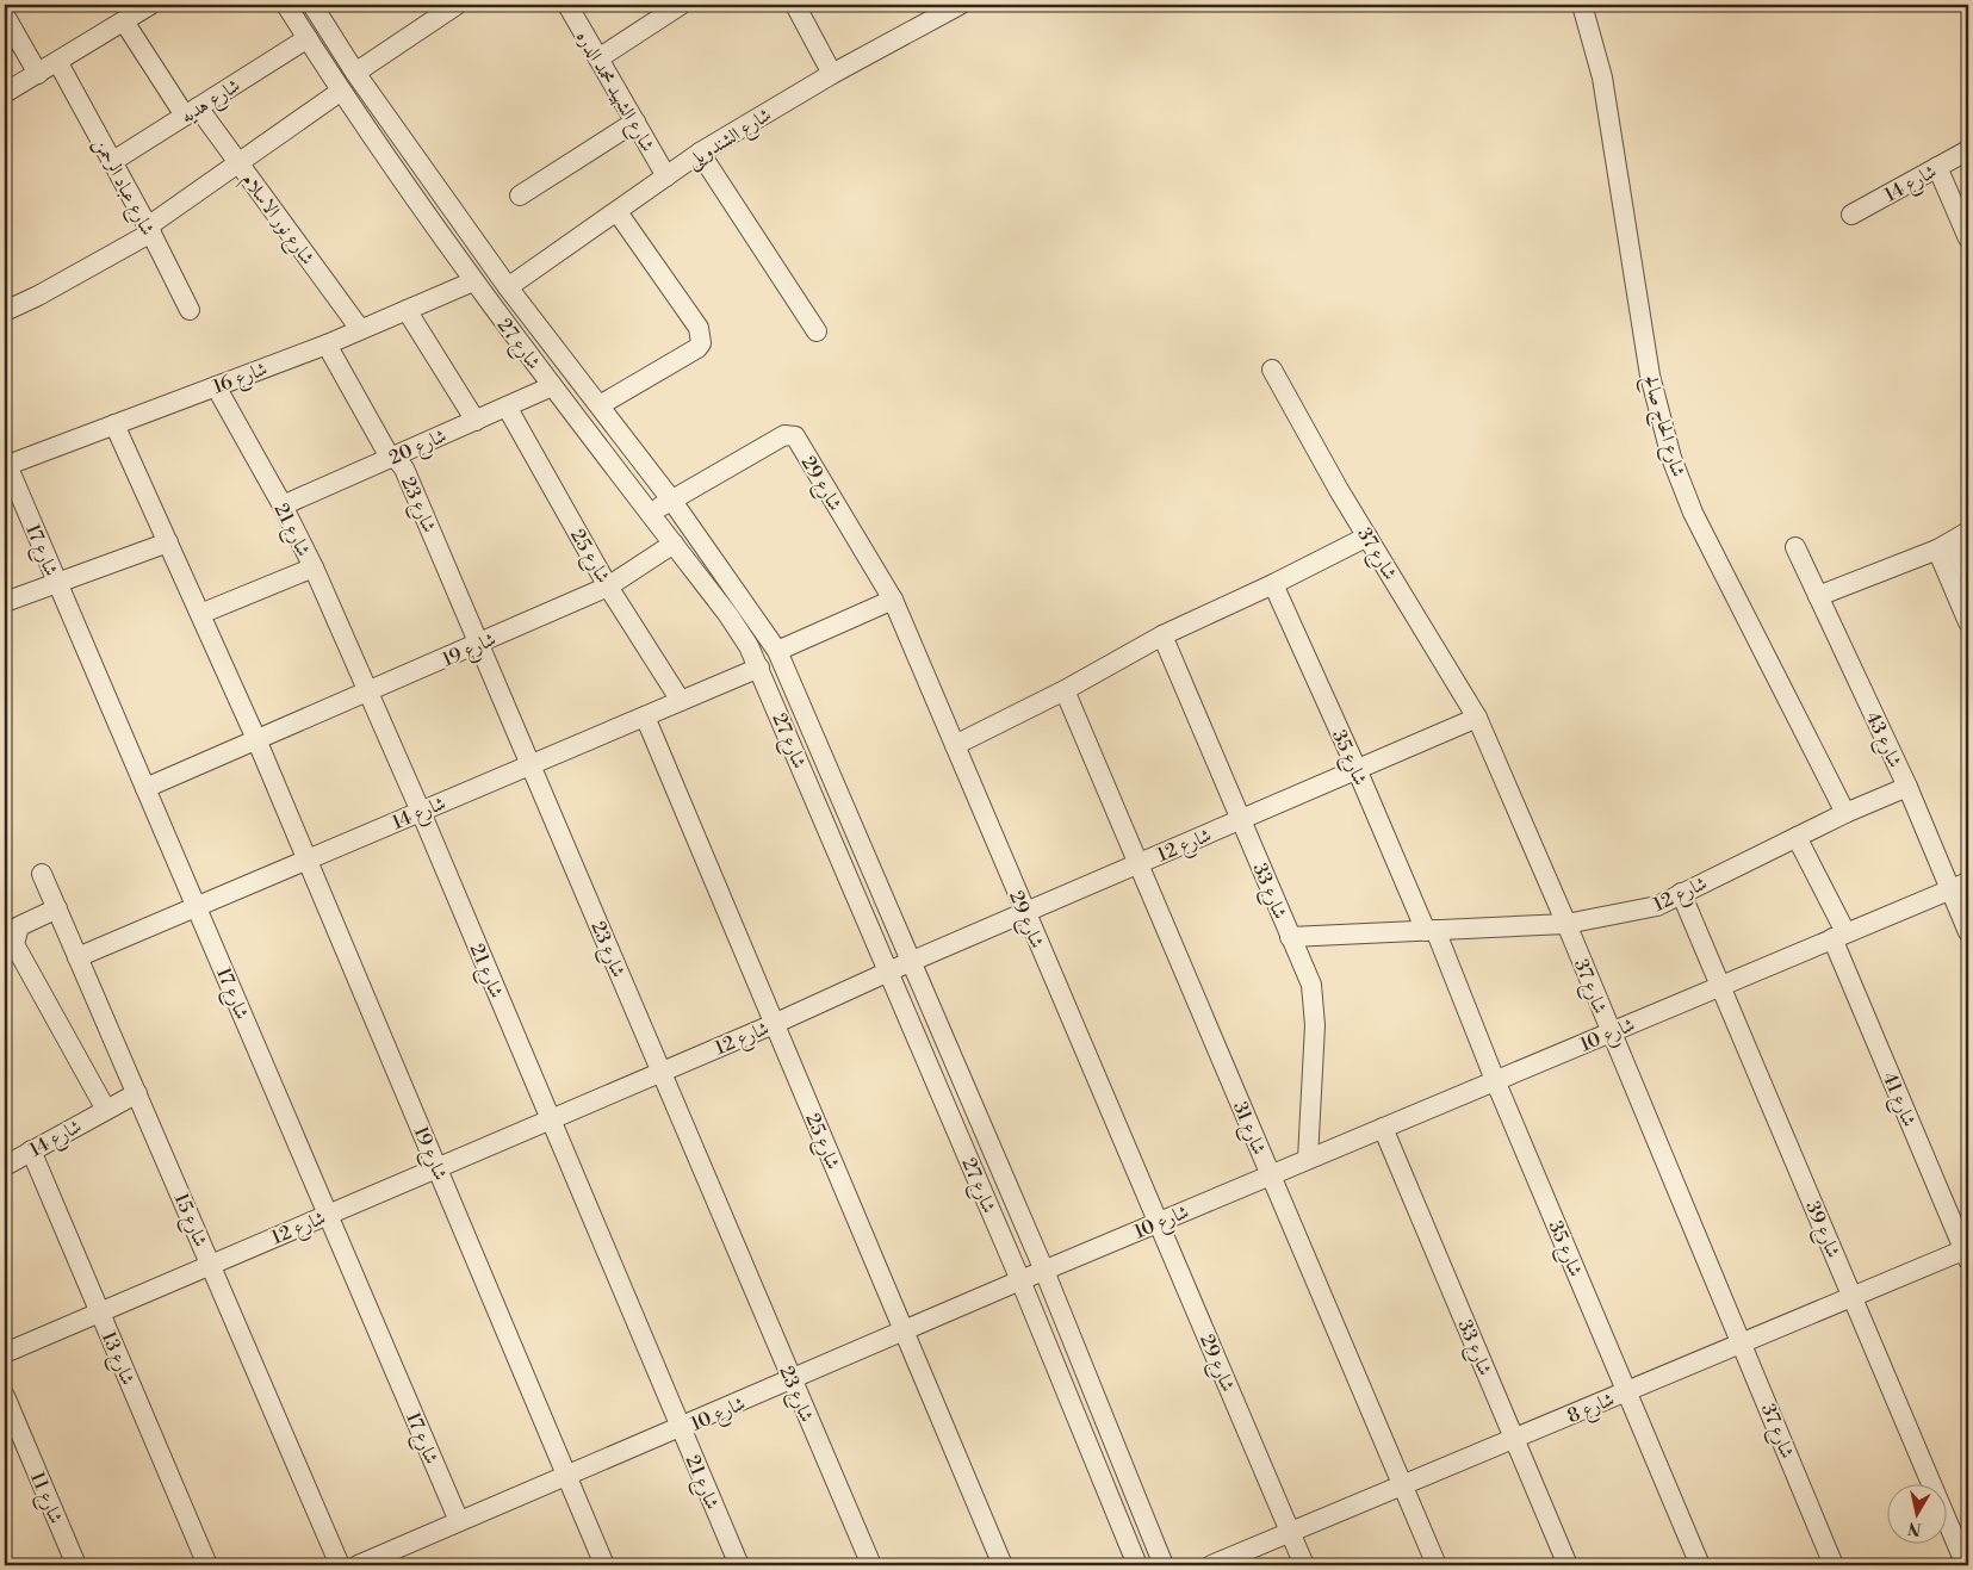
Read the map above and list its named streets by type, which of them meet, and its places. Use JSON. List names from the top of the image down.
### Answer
{
  "streets": {
    "street": [
      "شارع الشهيد محمد الدره",
      "شارع هديه",
      "شارع الشندويلى",
      "شارع 14",
      "شارع عباد الرحمن",
      "شارع نور الاسلام",
      "شارع 27",
      "شارع 16",
      "شارع الحاج صالح",
      "شارع 20",
      "شارع 29",
      "شارع 23",
      "شارع 21",
      "شارع 17",
      "شارع 37",
      "شارع 25",
      "شارع 19",
      "شارع 43",
      "شارع 35",
      "شارع 12",
      "شارع 33",
      "شارع 10",
      "شارع 41",
      "شارع 31",
      "شارع 15",
      "شارع 39",
      "شارع 13",
      "شارع 8",
      "شارع 11"
    ]
  },
  "crossings": [
    ["شارع الشهيد محمد الدره", "شارع الشندويلى"],
    ["شارع هديه", "شارع عباد الرحمن"],
    ["شارع هديه", "شارع نور الاسلام"],
    ["شارع هديه", "شارع 27"],
    ["شارع الشندويلى", "شارع 27"],
    ["شارع 14", "شارع 27"],
    ["شارع 14", "شارع 23"],
    ["شارع 14", "شارع 21"],
    ["شارع 14", "شارع 17"],
    ["شارع 14", "شارع 25"],
    ["شارع 14", "شارع 19"],
    ["شارع 14", "شارع 15"],
    ["شارع 14", "شارع 13"],
    ["شارع نور الاسلام", "شارع 16"],
    ["شارع 27", "شارع 16"],
    ["شارع 27", "شارع 20"],
    ["شارع 27", "شارع 29"],
    ["شارع 27", "شارع 19"],
    ["شارع 27", "شارع 12"],
    ["شارع 27", "شارع 10"],
    ["شارع 16", "شارع 23"],
    ["شارع 16", "شارع 21"],
    ["شارع 16", "شارع 17"],
    ["شارع 16", "شارع 19"],
    ["شارع الحاج صالح", "شارع 12"],
    ["شارع 20", "شارع 23"],
    ["شارع 20", "شارع 21"],
    ["شارع 20", "شارع 25"],
    ["شارع 29", "شارع 12"],
    ["شارع 29", "شارع 10"],
    ["شارع 29", "شارع 8"],
    ["شارع 23", "شارع 19"],
    ["شارع 23", "شارع 12"],
    ["شارع 23", "شارع 10"],
    ["شارع 21", "شارع 19"],
    ["شارع 21", "شارع 12"],
    ["شارع 21", "شارع 10"],
    ["شارع 17", "شارع 19"],
    ["شارع 17", "شارع 12"],
    ["شارع 17", "شارع 10"],
    ["شارع 37", "شارع 12"],
    ["شارع 37", "شارع 10"],
    ["شارع 37", "شارع 8"],
    ["شارع 25", "شارع 19"],
    ["شارع 25", "شارع 12"],
    ["شارع 25", "شارع 10"],
    ["شارع 19", "شارع 12"],
    ["شارع 19", "شارع 10"],
    ["شارع 43", "شارع 12"],
    ["شارع 43", "شارع 10"],
    ["شارع 35", "شارع 12"],
    ["شارع 35", "شارع 10"],
    ["شارع 35", "شارع 8"],
    ["شارع 12", "شارع 33"],
    ["شارع 12", "شارع 41"],
    ["شارع 12", "شارع 31"],
    ["شارع 12", "شارع 15"],
    ["شارع 12", "شارع 39"],
    ["شارع 12", "شارع 13"],
    ["شارع 33", "شارع 10"],
    ["شارع 33", "شارع 8"],
    ["شارع 10", "شارع 41"],
    ["شارع 10", "شارع 31"],
    ["شارع 10", "شارع 39"],
    ["شارع 41", "شارع 8"],
    ["شارع 31", "شارع 8"],
    ["شارع 39", "شارع 8"]
  ],
  "north": "bottom"
}
